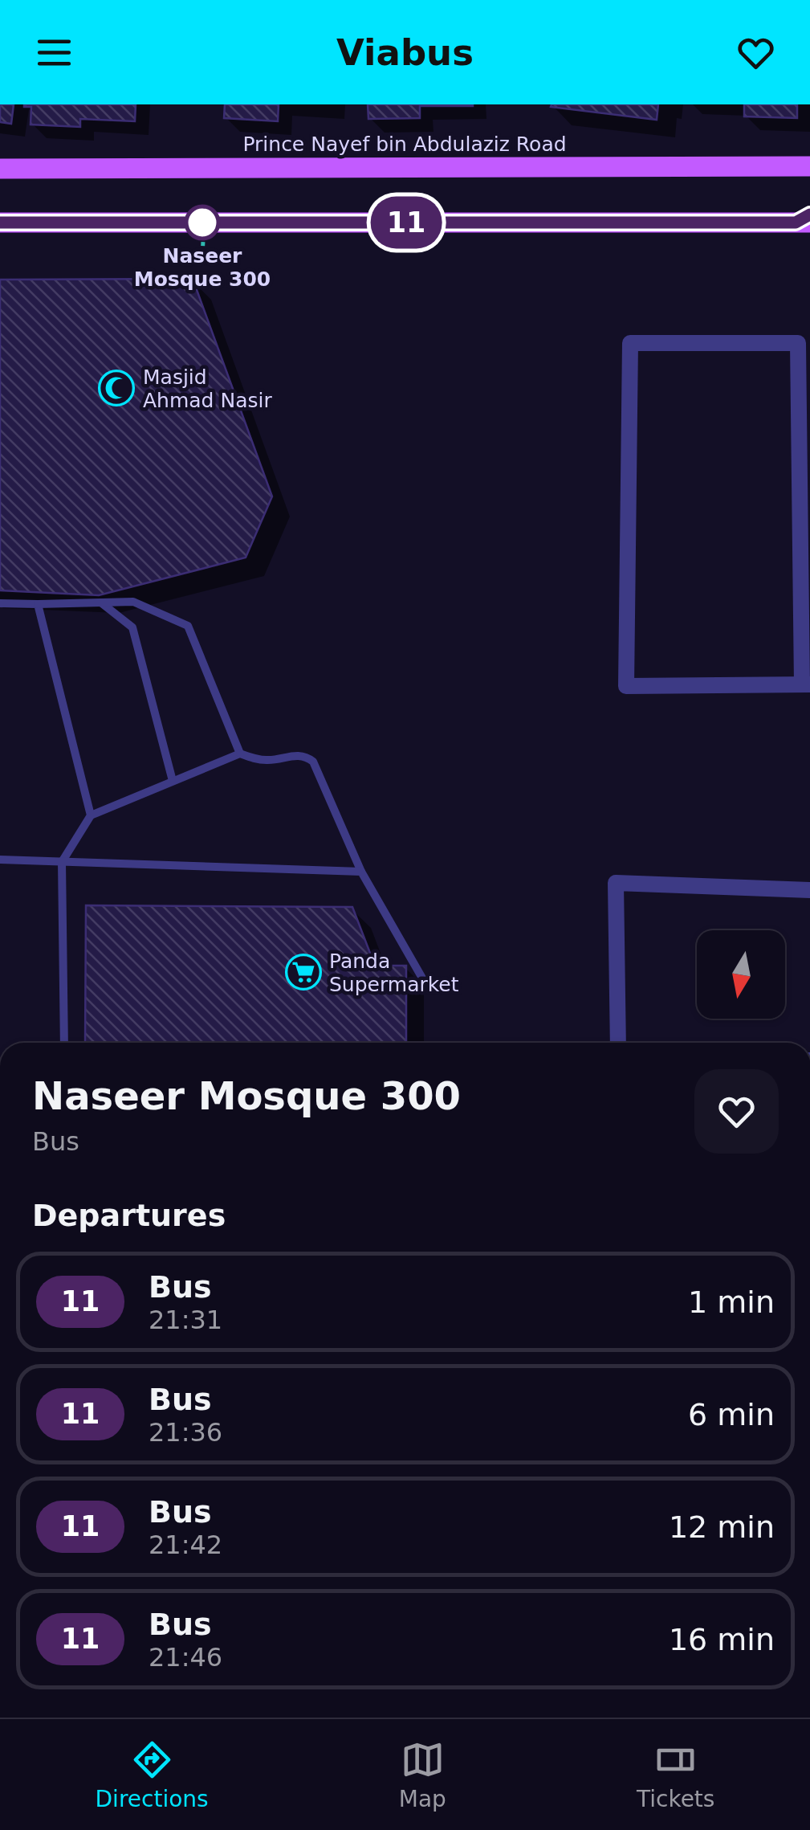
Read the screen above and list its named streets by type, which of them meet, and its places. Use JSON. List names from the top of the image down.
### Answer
{
  "streets": {
    "main road": ["Prince Nayef bin Abdulaziz Road"]
  },
  "places": {
    "other": ["Naseer Mosque 300"],
    "mosque": ["Masjid Ahmad Nasir"],
    "supermarket": ["Panda Supermarket"]
  },
  "lines": ["bus line 11"],
  "north": "bottom",
  "page": {
    "header": "Viabus",
    "on_map": "11",
    "heading": [
      ["Naseer Mosque 300", "Bus"],
      "Departures"
    ],
    "list": [
      {
        "mark": "11",
        "name": "Bus",
        "note": "21:31",
        "value": "1 min"
      },
      {
        "mark": "11",
        "name": "Bus",
        "note": "21:36",
        "value": "6 min"
      },
      {
        "mark": "11",
        "name": "Bus",
        "note": "21:42",
        "value": "12 min"
      },
      {
        "mark": "11",
        "name": "Bus",
        "note": "21:46",
        "value": "16 min"
      }
    ],
    "tabs": ["Directions", "Map", "Tickets"]
  }
}
